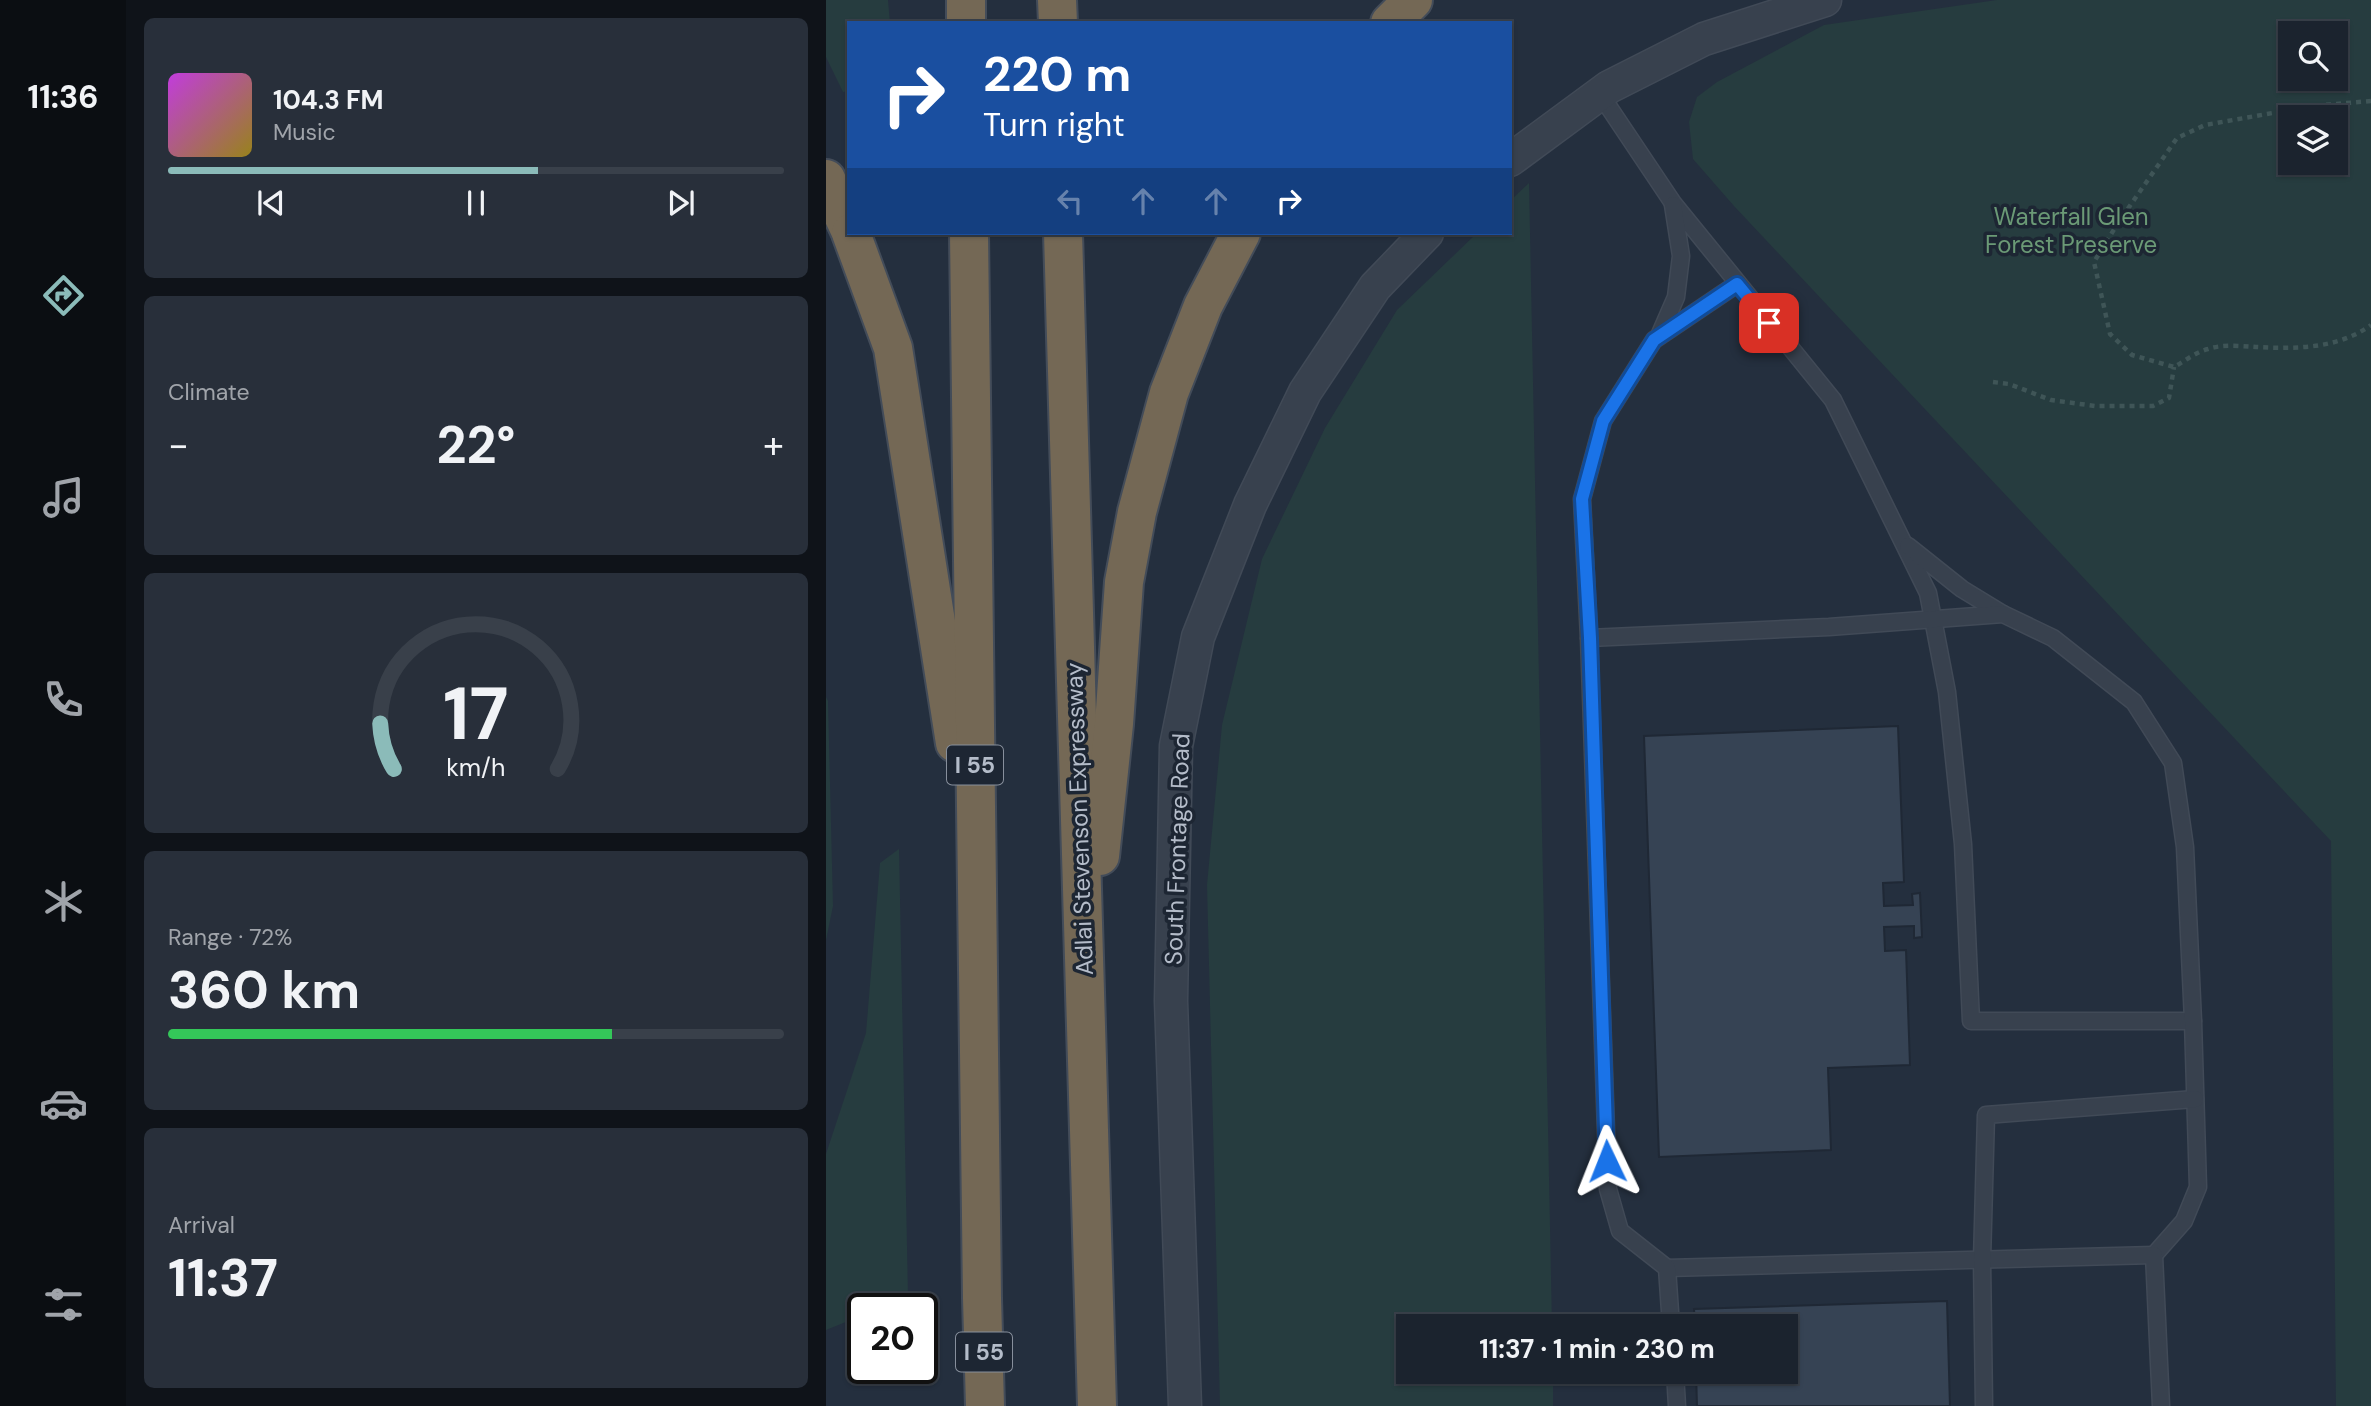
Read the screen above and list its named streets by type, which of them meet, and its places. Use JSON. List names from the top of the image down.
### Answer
{
  "streets": {
    "highway": ["I 55", "Adlai Stevenson Expressway"],
    "street": ["South Frontage Road"]
  },
  "parks": ["Waterfall Glen Forest Preserve"],
  "page": {
    "tabs": "11:36",
    "turn": ["220 m", "Turn right"],
    "song": ["104.3 FM", "Music"],
    "tile": [
      "Climate",
      ["Range · 72%", "360 km"],
      ["Arrival", "11:37"]
    ],
    "heat": ["−", "22°", "+"],
    "limit": "20",
    "trip": "11:37 · 1 min · 230 m",
    "gauge": ["17", "km/h"]
  }
}
